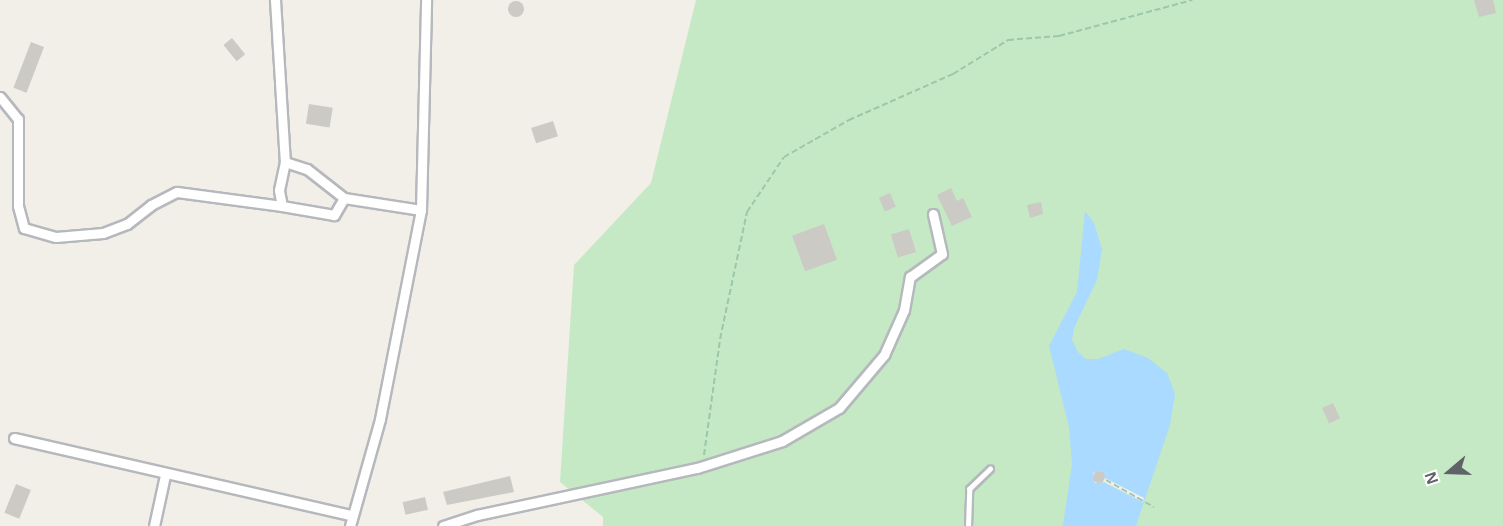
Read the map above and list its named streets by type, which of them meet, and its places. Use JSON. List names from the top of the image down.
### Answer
{
  "north": "left"
}
